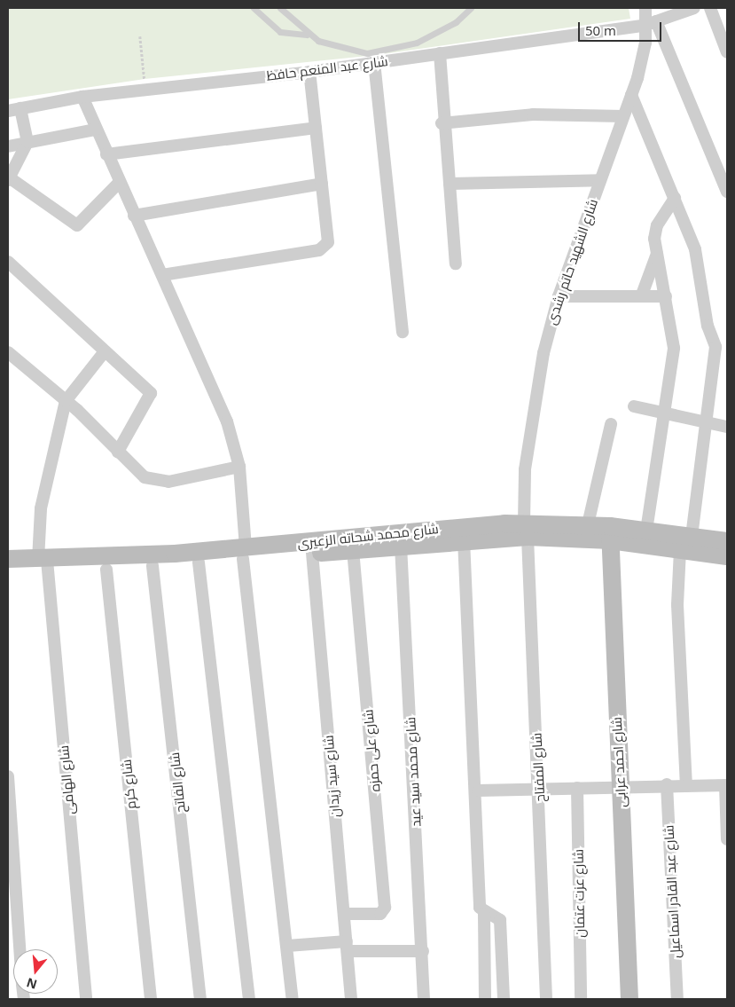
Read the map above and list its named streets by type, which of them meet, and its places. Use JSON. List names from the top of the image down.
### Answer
{
  "streets": {
    "street": [
      "شارع عبد المنعم حافظ",
      "شارع الشهيد حاتم رشدى",
      "شارع محمد شحاته الزعيرى",
      "شارع على حمزه",
      "شارع احمد عرابى",
      "شارع المفتاح",
      "شارع محمد سيد عيد",
      "شارع سيد زيدان",
      "شارع الهامى",
      "شارع الفاتح",
      "شارع كرم",
      "شارع عبد القادر اسماعيل",
      "شارع عزت عتمان"
    ]
  },
  "crossings": [
    ["شارع عبد المنعم حافظ", "شارع الشهيد حاتم رشدى"],
    ["شارع الشهيد حاتم رشدى", "شارع محمد شحاته الزعيرى"],
    ["شارع الشهيد حاتم رشدى", "شارع المفتاح"],
    ["شارع محمد شحاته الزعيرى", "شارع على حمزه"],
    ["شارع محمد شحاته الزعيرى", "شارع احمد عرابى"],
    ["شارع محمد شحاته الزعيرى", "شارع المفتاح"],
    ["شارع محمد شحاته الزعيرى", "شارع محمد سيد عيد"],
    ["شارع محمد شحاته الزعيرى", "شارع سيد زيدان"],
    ["شارع محمد شحاته الزعيرى", "شارع الهامى"],
    ["شارع محمد شحاته الزعيرى", "شارع الفاتح"],
    ["شارع محمد شحاته الزعيرى", "شارع كرم"],
    ["شارع على حمزه", "شارع سيد زيدان"]
  ],
  "scale_bar": "50 m",
  "north": "bottom"
}
